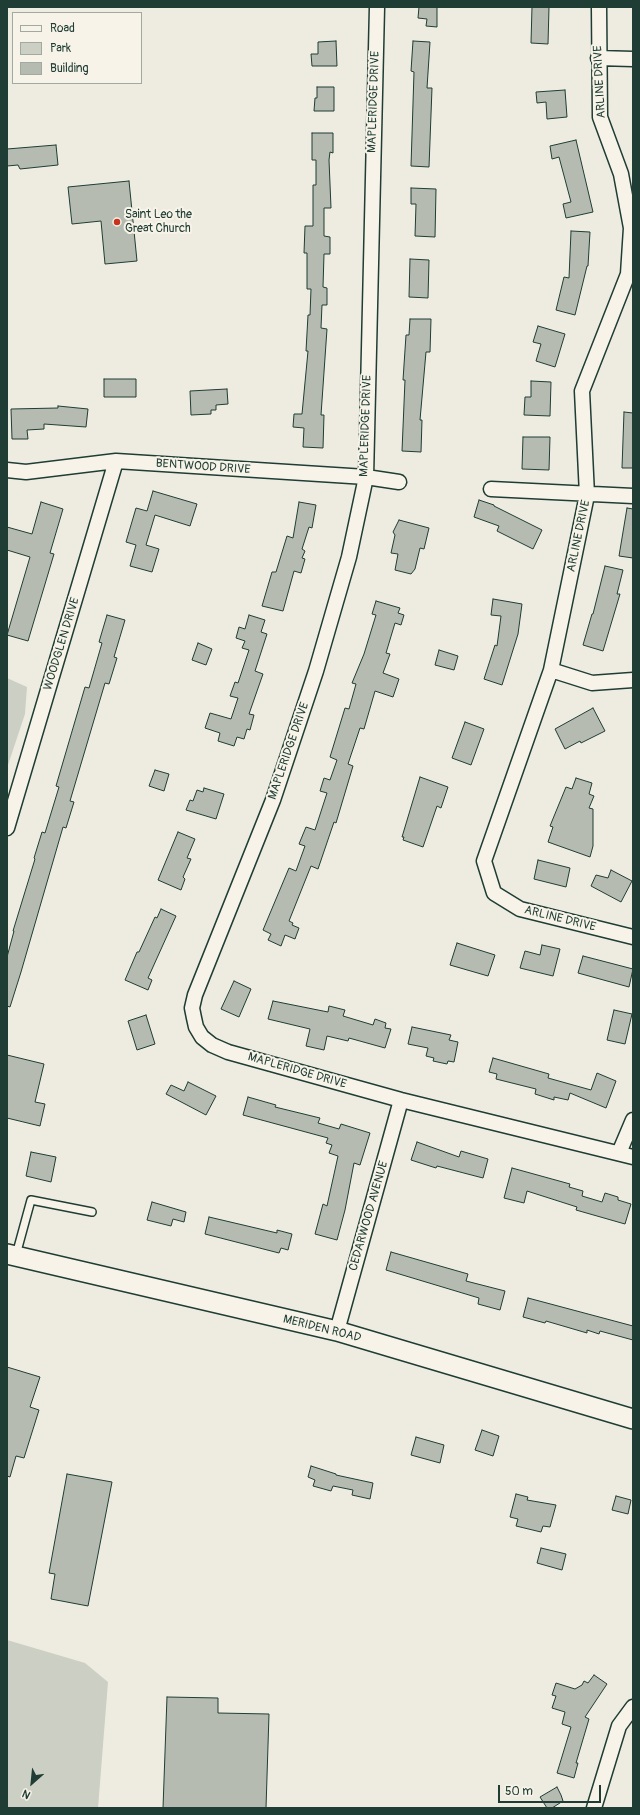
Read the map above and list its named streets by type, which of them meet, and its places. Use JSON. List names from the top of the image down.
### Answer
{
  "streets": {
    "main road": ["MERIDEN ROAD"],
    "street": [
      "ARLINE DRIVE",
      "MAPLERIDGE DRIVE",
      "BENTWOOD DRIVE",
      "WOODGLEN DRIVE",
      "CEDARWOOD AVENUE"
    ]
  },
  "crossings": [
    ["MAPLERIDGE DRIVE", "BENTWOOD DRIVE"],
    ["MAPLERIDGE DRIVE", "CEDARWOOD AVENUE"],
    ["BENTWOOD DRIVE", "WOODGLEN DRIVE"],
    ["CEDARWOOD AVENUE", "MERIDEN ROAD"]
  ],
  "places": ["Saint Leo the Great Church"],
  "legend": ["Road", "Park", "Building"],
  "scale_bar": "50 m",
  "north": "bottom left"
}
